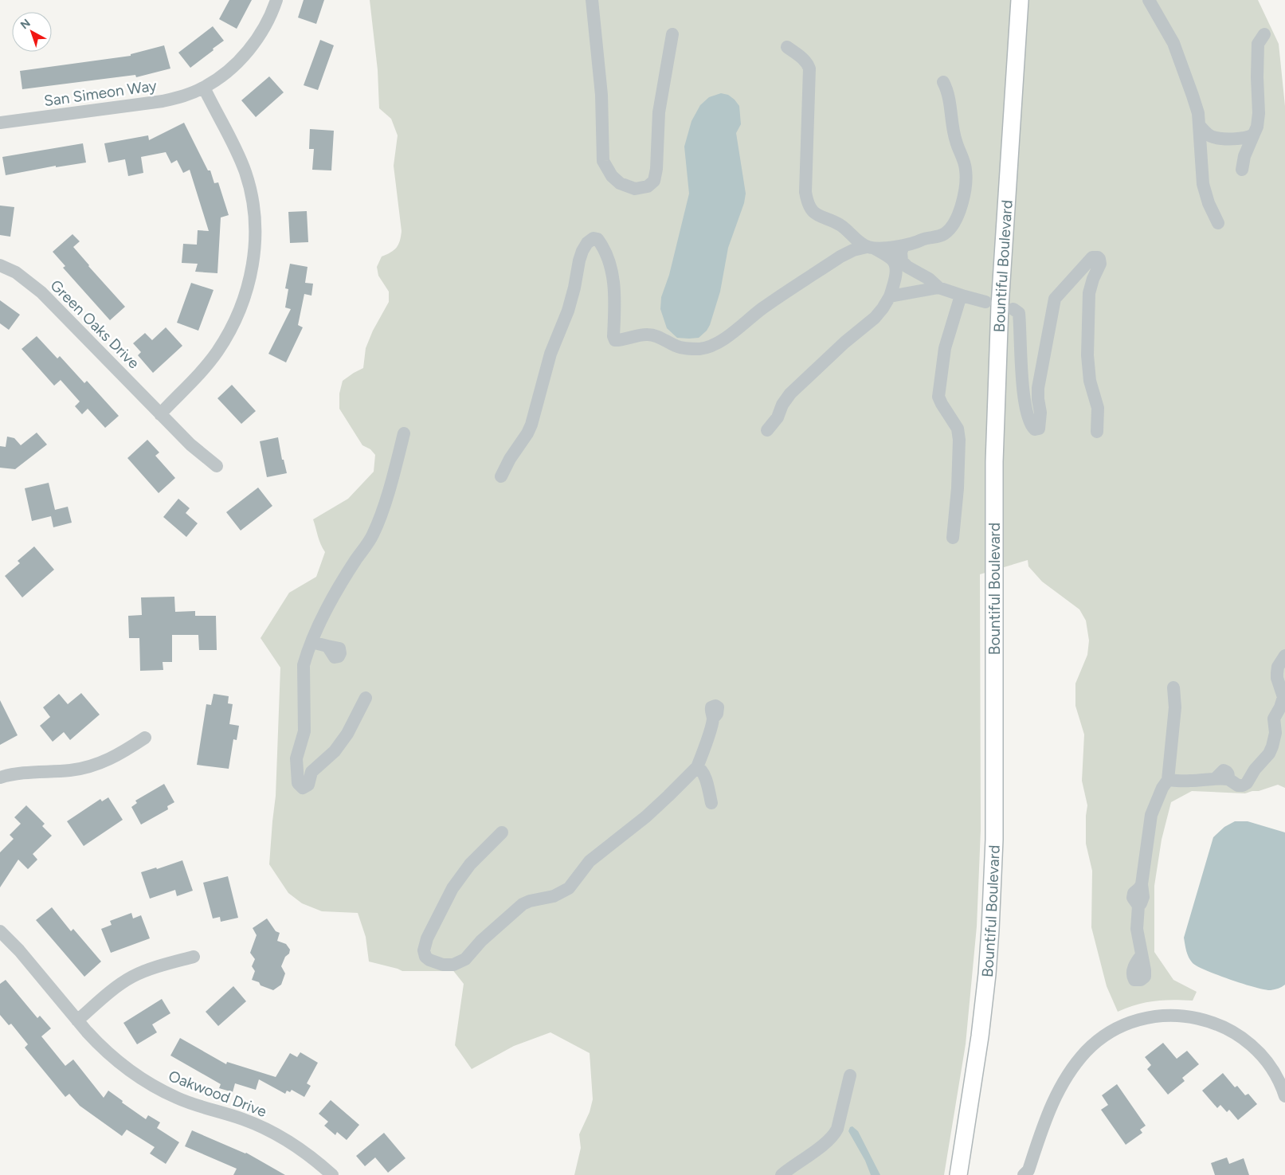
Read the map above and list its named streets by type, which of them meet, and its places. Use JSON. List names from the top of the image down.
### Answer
{
  "streets": {
    "main road": ["Bountiful Boulevard"],
    "street": ["San Simeon Way", "Green Oaks Drive", "Oakwood Drive"]
  },
  "north": "top left"
}
